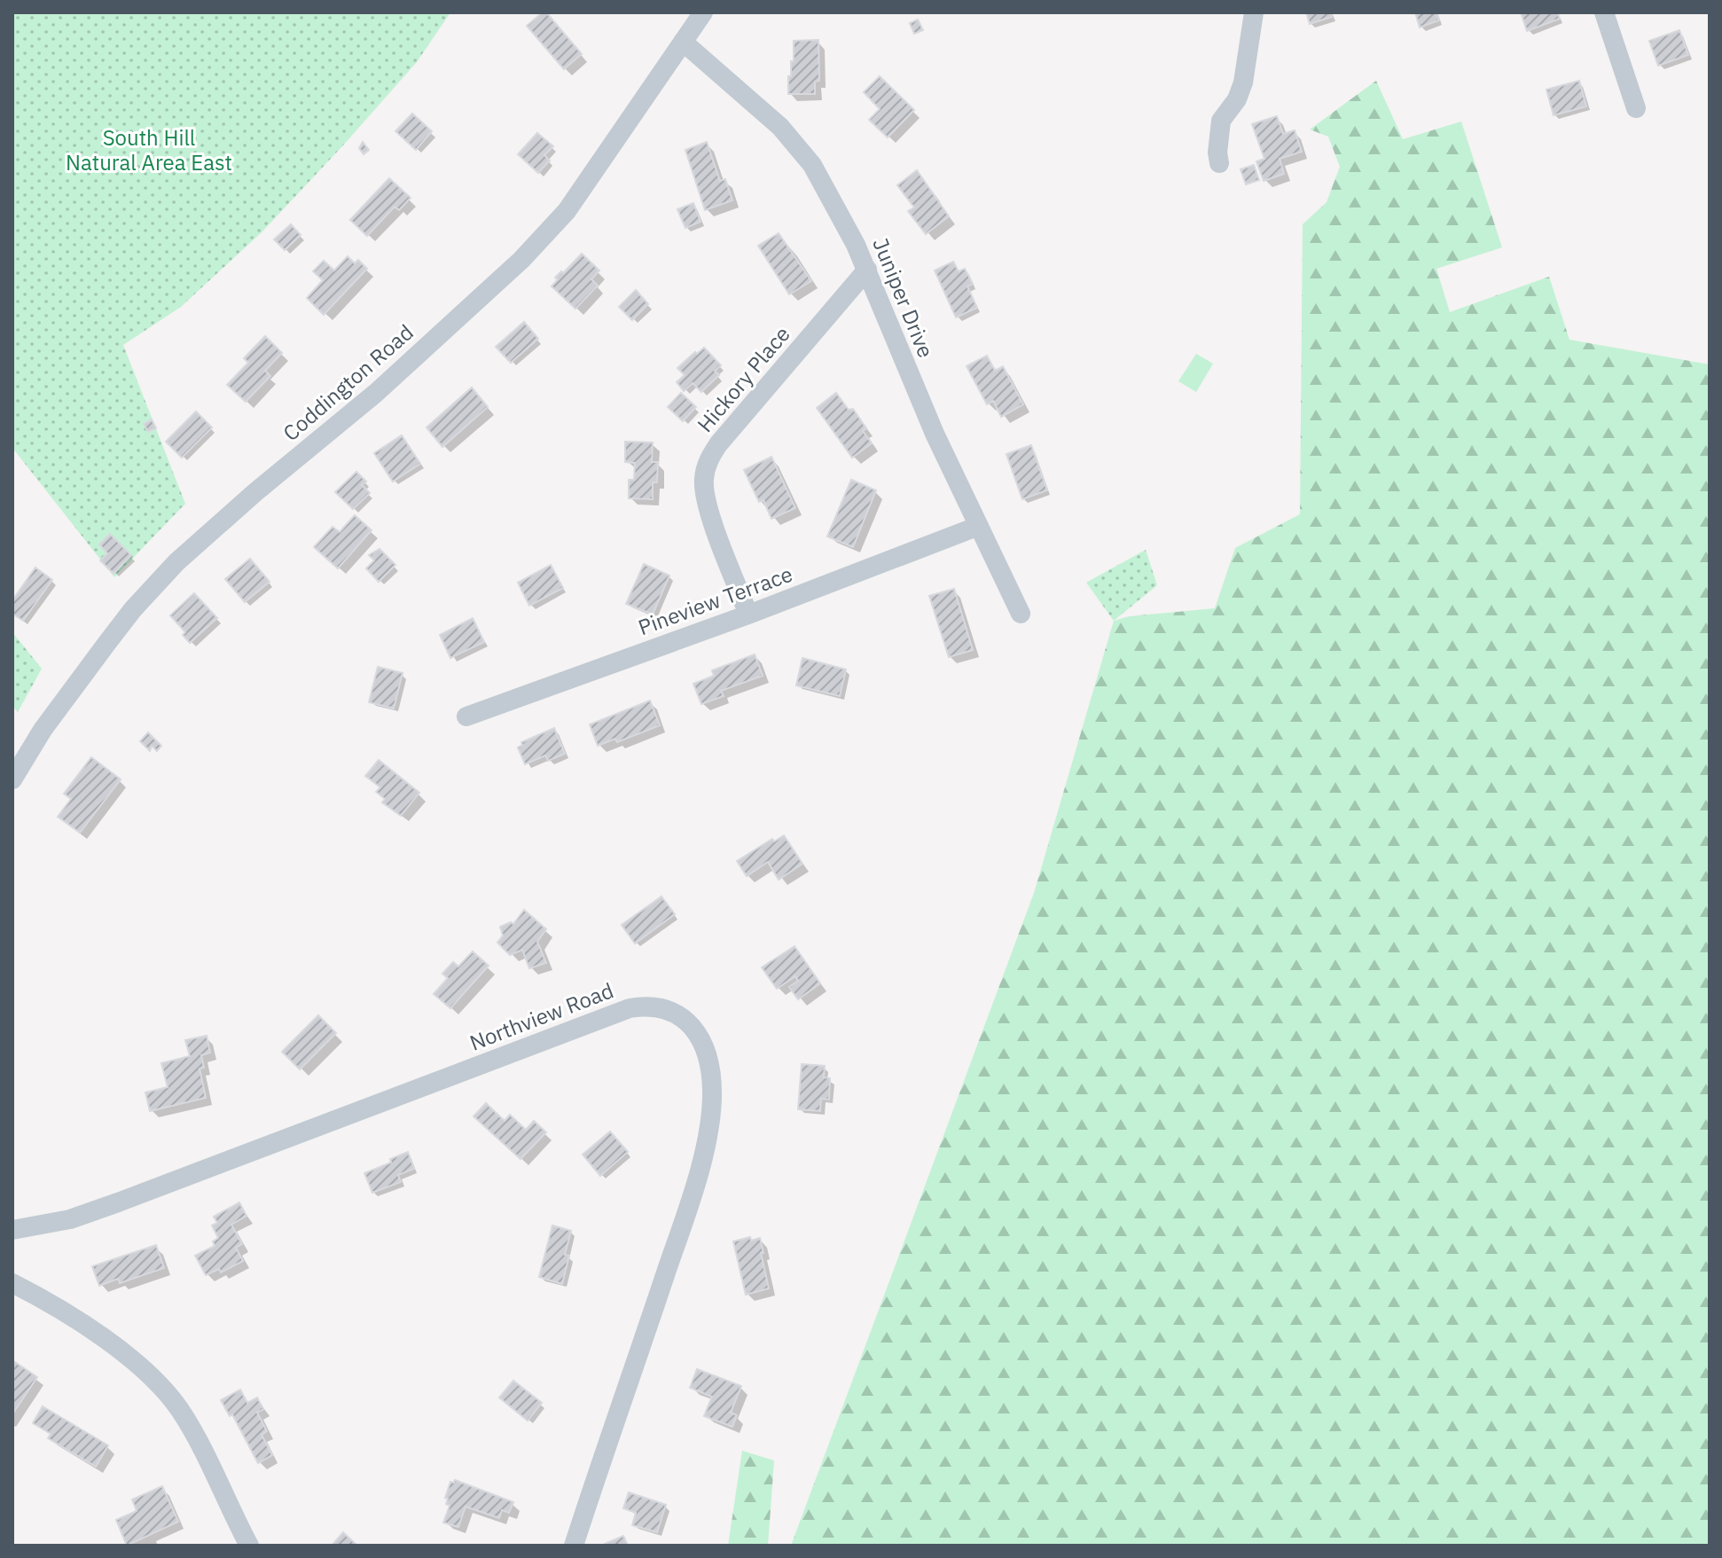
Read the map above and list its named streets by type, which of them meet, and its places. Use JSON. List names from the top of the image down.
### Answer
{
  "streets": {
    "street": [
      "Juniper Drive",
      "Hickory Place",
      "Coddington Road",
      "Pineview Terrace",
      "Northview Road"
    ]
  },
  "crossings": [
    ["Juniper Drive", "Hickory Place"],
    ["Juniper Drive", "Coddington Road"],
    ["Juniper Drive", "Pineview Terrace"],
    ["Hickory Place", "Pineview Terrace"]
  ],
  "parks": ["South Hill Natural Area East"]
}
